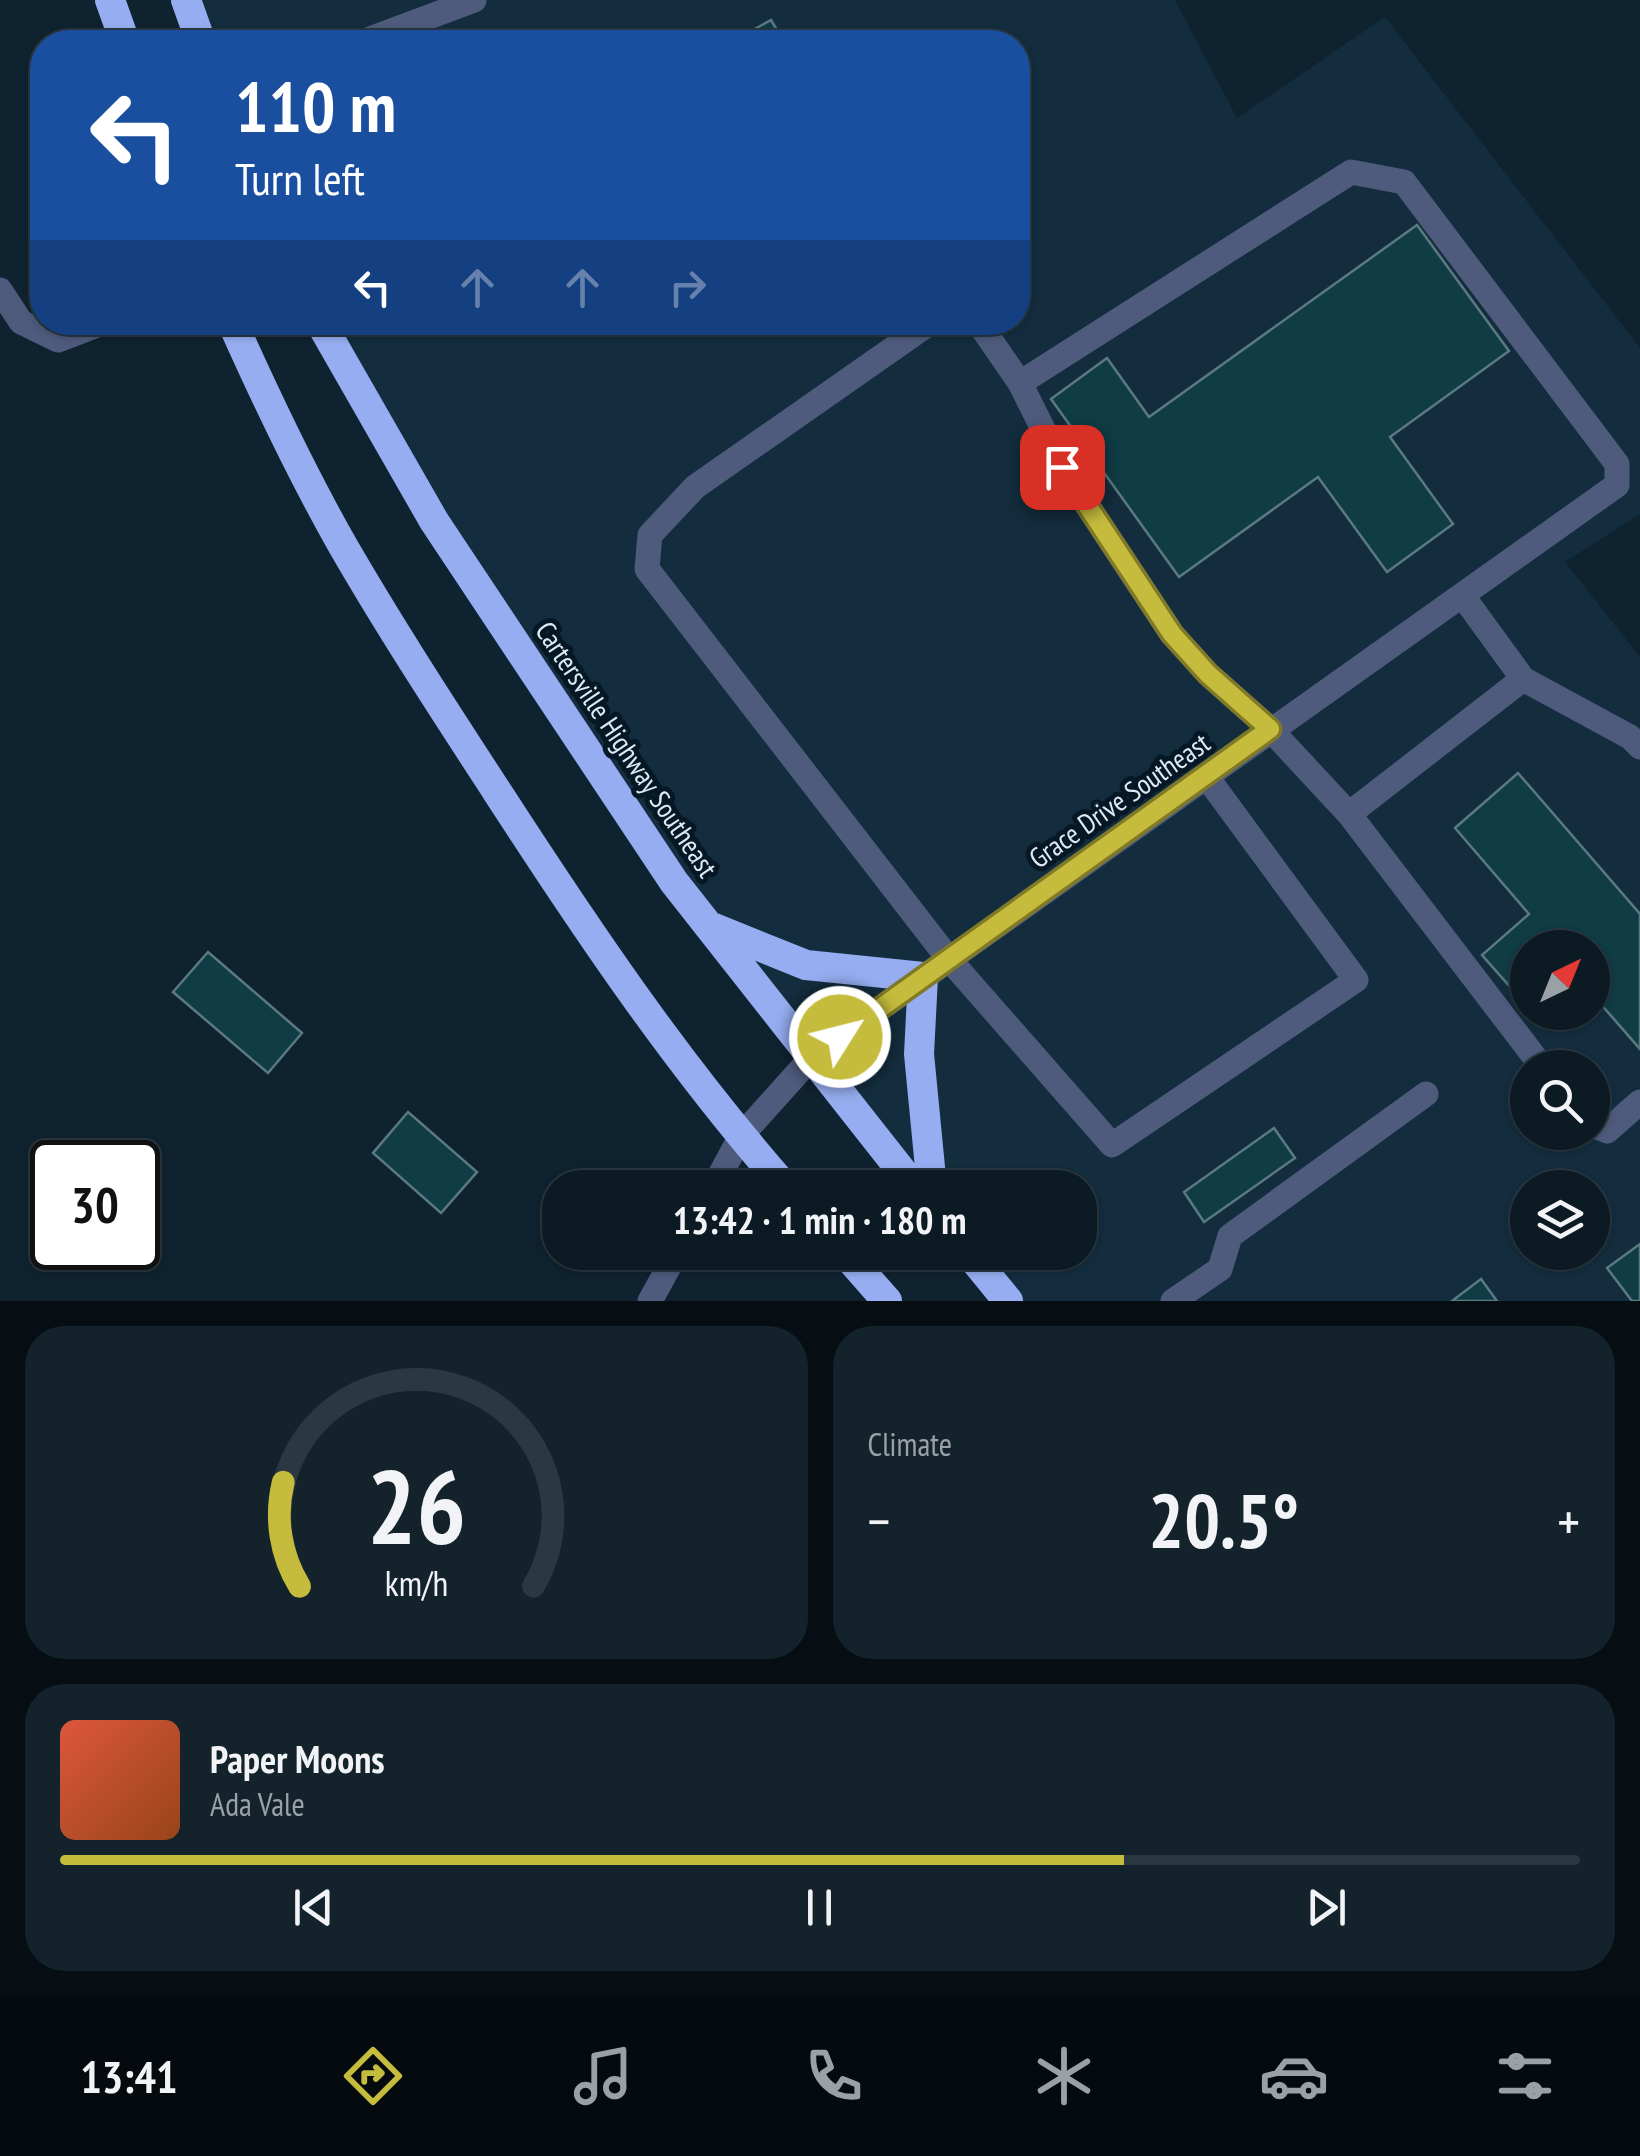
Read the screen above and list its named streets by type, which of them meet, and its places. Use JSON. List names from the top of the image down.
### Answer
{
  "streets": {
    "highway": ["Cartersville Highway Southeast"],
    "street": ["Grace Drive Southeast"]
  },
  "crossings": [
    ["Cartersville Highway Southeast", "Grace Drive Southeast"]
  ],
  "north": "top right",
  "page": {
    "turn": ["110 m", "Turn left"],
    "limit": "30",
    "trip": "13:42 · 1 min · 180 m",
    "tile": "Climate",
    "heat": ["−", "20.5°", "+"],
    "song": ["Paper Moons", "Ada Vale"],
    "tabs": "13:41",
    "gauge": ["26", "km/h"]
  }
}
